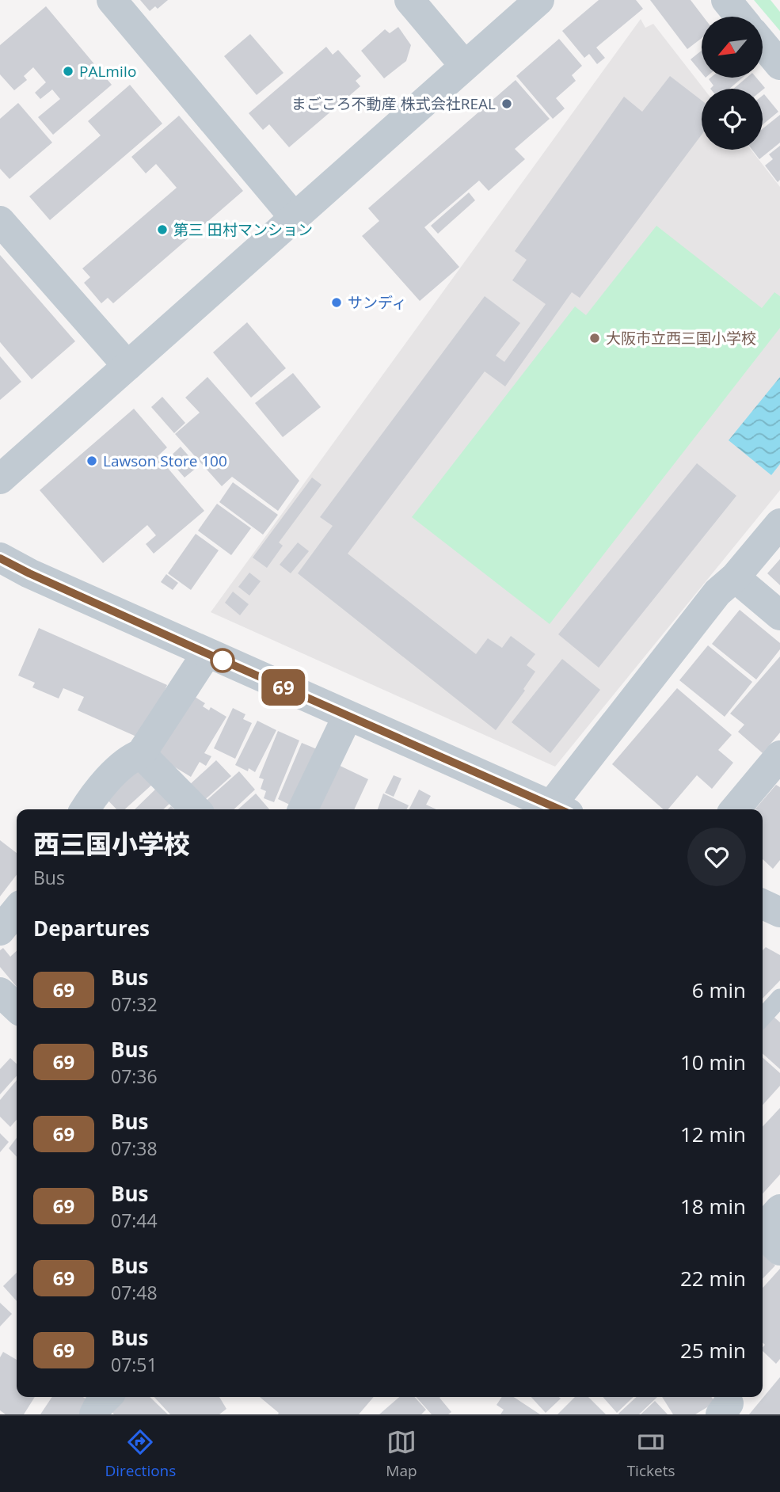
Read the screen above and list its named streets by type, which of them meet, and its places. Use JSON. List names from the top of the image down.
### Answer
{
  "places": [
    "PALmiIo",
    "まごころ不動産 株式会社REAL",
    "第三 田村マンション",
    "サンディ",
    "大阪市立西三国小学校",
    "Lawson Store 100"
  ],
  "lines": ["bus line 69"],
  "north": "bottom left",
  "page": {
    "on_map": "69",
    "heading": [
      ["西三国小学校", "Bus"],
      "Departures"
    ],
    "list": [
      {
        "mark": "69",
        "name": "Bus",
        "note": "07:32",
        "value": "6 min"
      },
      {
        "mark": "69",
        "name": "Bus",
        "note": "07:36",
        "value": "10 min"
      },
      {
        "mark": "69",
        "name": "Bus",
        "note": "07:38",
        "value": "12 min"
      },
      {
        "mark": "69",
        "name": "Bus",
        "note": "07:44",
        "value": "18 min"
      },
      {
        "mark": "69",
        "name": "Bus",
        "note": "07:48",
        "value": "22 min"
      },
      {
        "mark": "69",
        "name": "Bus",
        "note": "07:51",
        "value": "25 min"
      }
    ],
    "tabs": ["Directions", "Map", "Tickets"]
  }
}
